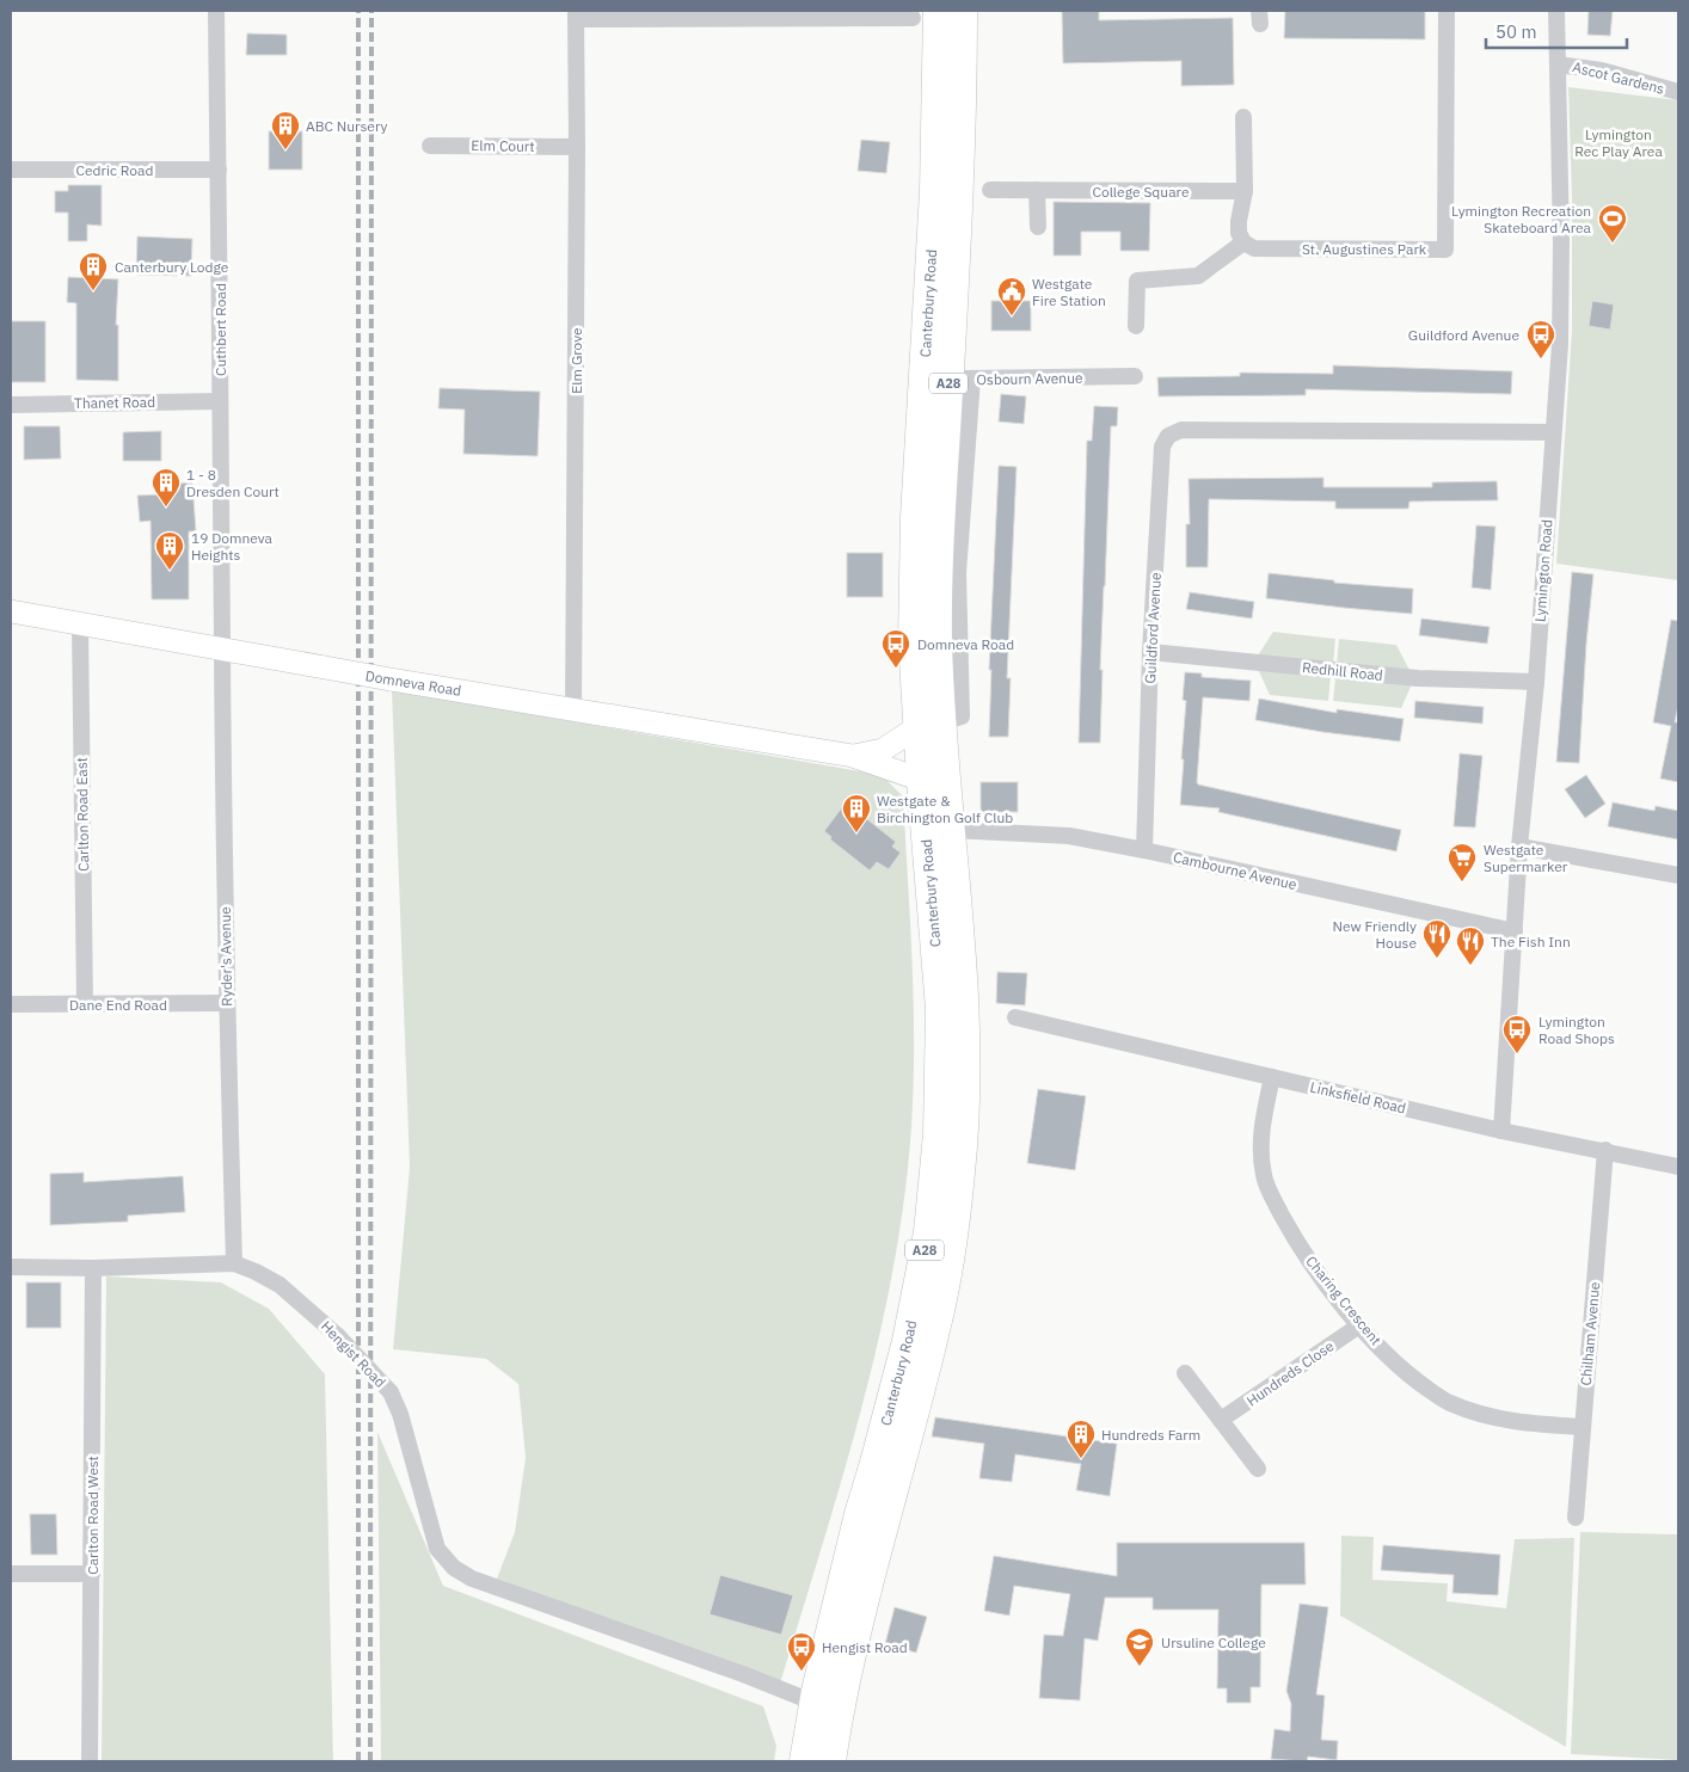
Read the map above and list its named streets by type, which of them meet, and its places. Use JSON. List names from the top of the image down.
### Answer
{
  "streets": {
    "highway": ["Canterbury Road", "A28"],
    "street": [
      "Ascot Gardens",
      "Elm Court",
      "Cedric Road",
      "College Square",
      "St. Augustines Park",
      "Cuthbert Road",
      "Elm Grove",
      "Osbourn Avenue",
      "Thanet Road",
      "Lymington Road",
      "Guildford Avenue",
      "Redhill Road",
      "Domneva Road",
      "Carlton Road East",
      "Cambourne Avenue",
      "Ryder's Avenue",
      "Dane End Road",
      "Linksfield Road",
      "Charing Crescent",
      "Chilham Avenue",
      "Hengist Road",
      "Hundreds Close",
      "Carlton Road West"
    ]
  },
  "crossings": [
    ["Ascot Gardens", "Lymington Road"],
    ["Elm Court", "Elm Grove"],
    ["Cedric Road", "Cuthbert Road"],
    ["Canterbury Road", "Osbourn Avenue"],
    ["Canterbury Road", "Domneva Road"],
    ["Canterbury Road", "Cambourne Avenue"],
    ["Canterbury Road", "Hengist Road"],
    ["Cuthbert Road", "Thanet Road"],
    ["Cuthbert Road", "Domneva Road"],
    ["Cuthbert Road", "Ryder's Avenue"],
    ["Elm Grove", "Domneva Road"],
    ["Lymington Road", "Guildford Avenue"],
    ["Lymington Road", "Redhill Road"],
    ["Lymington Road", "Cambourne Avenue"],
    ["Lymington Road", "Linksfield Road"],
    ["Guildford Avenue", "Redhill Road"],
    ["Guildford Avenue", "Cambourne Avenue"],
    ["Domneva Road", "Carlton Road East"],
    ["Domneva Road", "Ryder's Avenue"],
    ["Carlton Road East", "Dane End Road"],
    ["Ryder's Avenue", "Dane End Road"],
    ["Ryder's Avenue", "Hengist Road"],
    ["Linksfield Road", "Charing Crescent"],
    ["Linksfield Road", "Chilham Avenue"],
    ["Charing Crescent", "Chilham Avenue"],
    ["Charing Crescent", "Hundreds Close"],
    ["Hengist Road", "Carlton Road West"]
  ],
  "parks": ["Lymington Rec Play Area"],
  "places": {
    "building": [
      "ABC Nursery",
      "Canterbury Lodge",
      "1 - 8 Dresden Court",
      "19 Domneva Heights",
      "Westgate & Birchington Golf Club",
      "Hundreds Farm"
    ],
    "sports": ["Lymington Recreation Skateboard Area"],
    "public building": ["Westgate Fire Station"],
    "bus stop": [
      "Guildford Avenue",
      "Domneva Road",
      "Lymington Road Shops",
      "Hengist Road"
    ],
    "supermarket": ["Westgate Supermarker"],
    "restaurant": ["New Friendly House", "The Fish Inn"],
    "school or university": ["Ursuline College"]
  },
  "scale_bar": "50 m"
}
